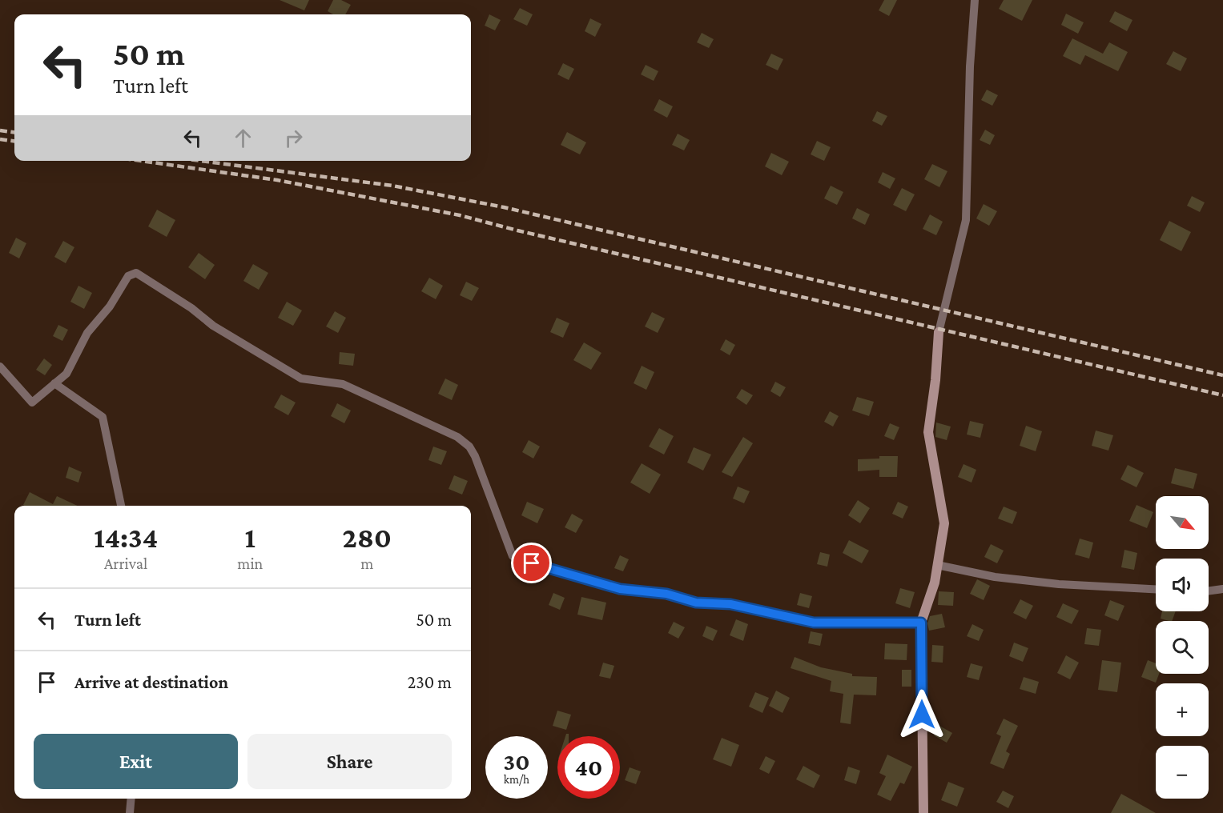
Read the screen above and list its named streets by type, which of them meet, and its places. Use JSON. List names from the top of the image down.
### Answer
{
  "north": "bottom right",
  "page": {
    "turn": ["50 m", "Turn left"],
    "map_buttons": ["+", "−"],
    "eta": [
      "14:34",
      "Arrival",
      "1",
      "min",
      "280",
      "m"
    ],
    "list": [
      {
        "name": "Turn left",
        "value": "50 m"
      },
      {
        "name": "Arrive at destination",
        "value": "230 m"
      }
    ],
    "buttons": ["Exit", "Share"],
    "speed": "30 km/h",
    "limit": "40"
  }
}
